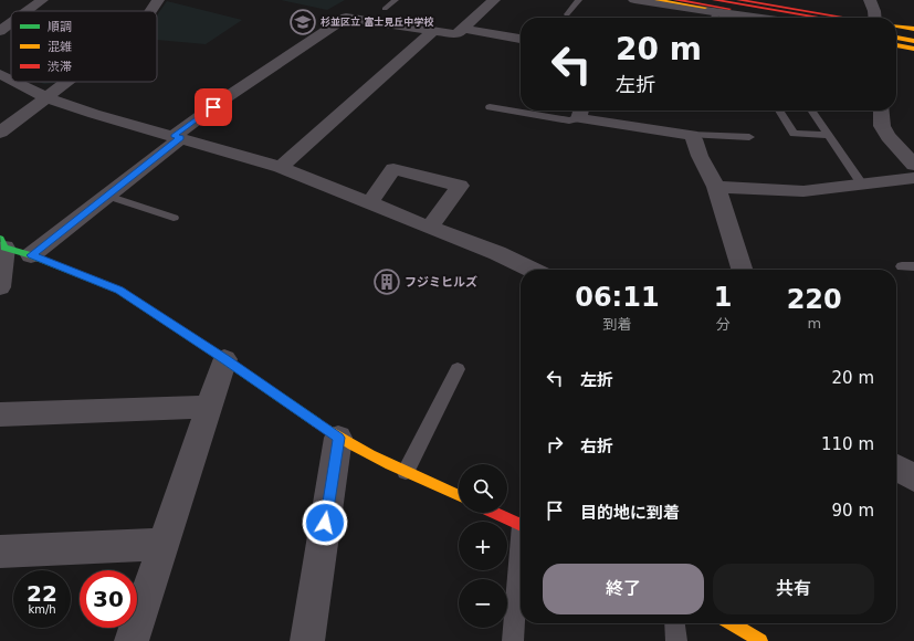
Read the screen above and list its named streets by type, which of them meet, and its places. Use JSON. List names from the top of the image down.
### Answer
{
  "places": {
    "school or university": ["杉並区立 富士見丘中学校"],
    "building": ["フジミヒルズ"]
  },
  "legend": ["順調", "混雑", "渋滞"],
  "page": {
    "turn": ["20 m", "左折"],
    "eta": [
      "06:11",
      "到着",
      "1",
      "分",
      "220",
      "m"
    ],
    "list": [
      {
        "name": "左折",
        "value": "20 m"
      },
      {
        "name": "右折",
        "value": "110 m"
      },
      {
        "name": "目的地に到着",
        "value": "90 m"
      }
    ],
    "map_buttons": ["+", "−"],
    "buttons": ["終了", "共有"],
    "speed": "22 km/h",
    "limit": "30"
  }
}
